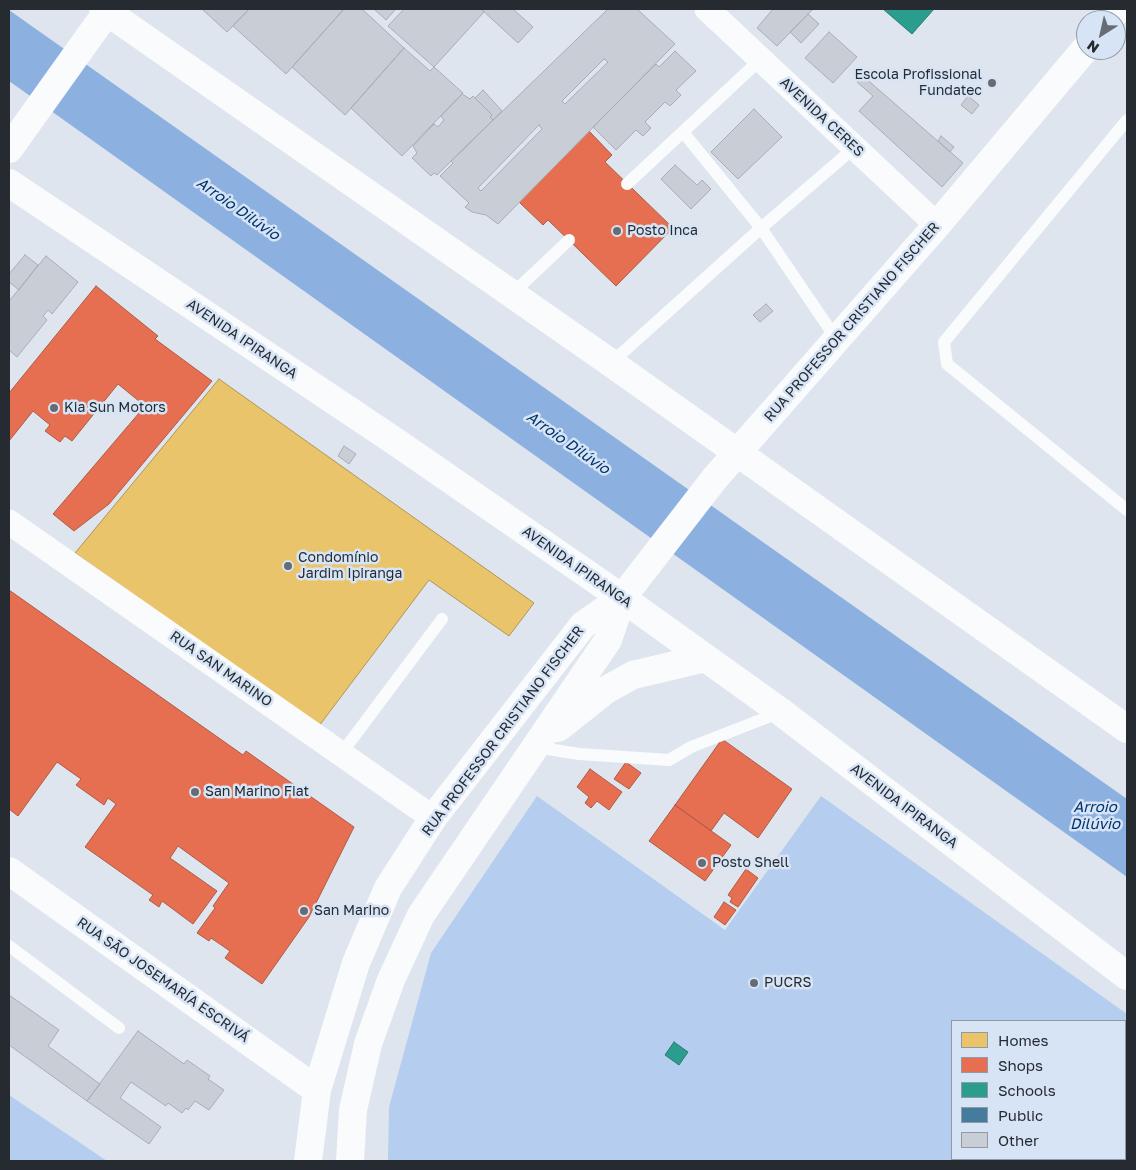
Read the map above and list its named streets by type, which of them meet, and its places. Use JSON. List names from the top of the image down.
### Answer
{
  "streets": {
    "main road": ["RUA PROFESSOR CRISTIANO FISCHER", "AVENIDA IPIRANGA", "RUA SÃO JOSEMARÍA ESCRIVÁ"],
    "street": ["AVENIDA CERES", "RUA SAN MARINO"]
  },
  "crossings": [
    ["AVENIDA CERES", "RUA PROFESSOR CRISTIANO FISCHER"],
    ["RUA PROFESSOR CRISTIANO FISCHER", "AVENIDA IPIRANGA"],
    ["RUA PROFESSOR CRISTIANO FISCHER", "RUA SAN MARINO"],
    ["RUA PROFESSOR CRISTIANO FISCHER", "RUA SÃO JOSEMARÍA ESCRIVÁ"]
  ],
  "water": ["Arroio Dilúvio"],
  "places": [
    "Escola Profissional Fundatec",
    "Posto Inca",
    "Kia Sun Motors",
    "Condomínio Jardim Ipiranga",
    "San Marino Fiat",
    "Posto Shell",
    "San Marino",
    "PUCRS"
  ],
  "legend": [
    "Homes",
    "Shops",
    "Schools",
    "Public",
    "Other"
  ],
  "north": "bottom left"
}
